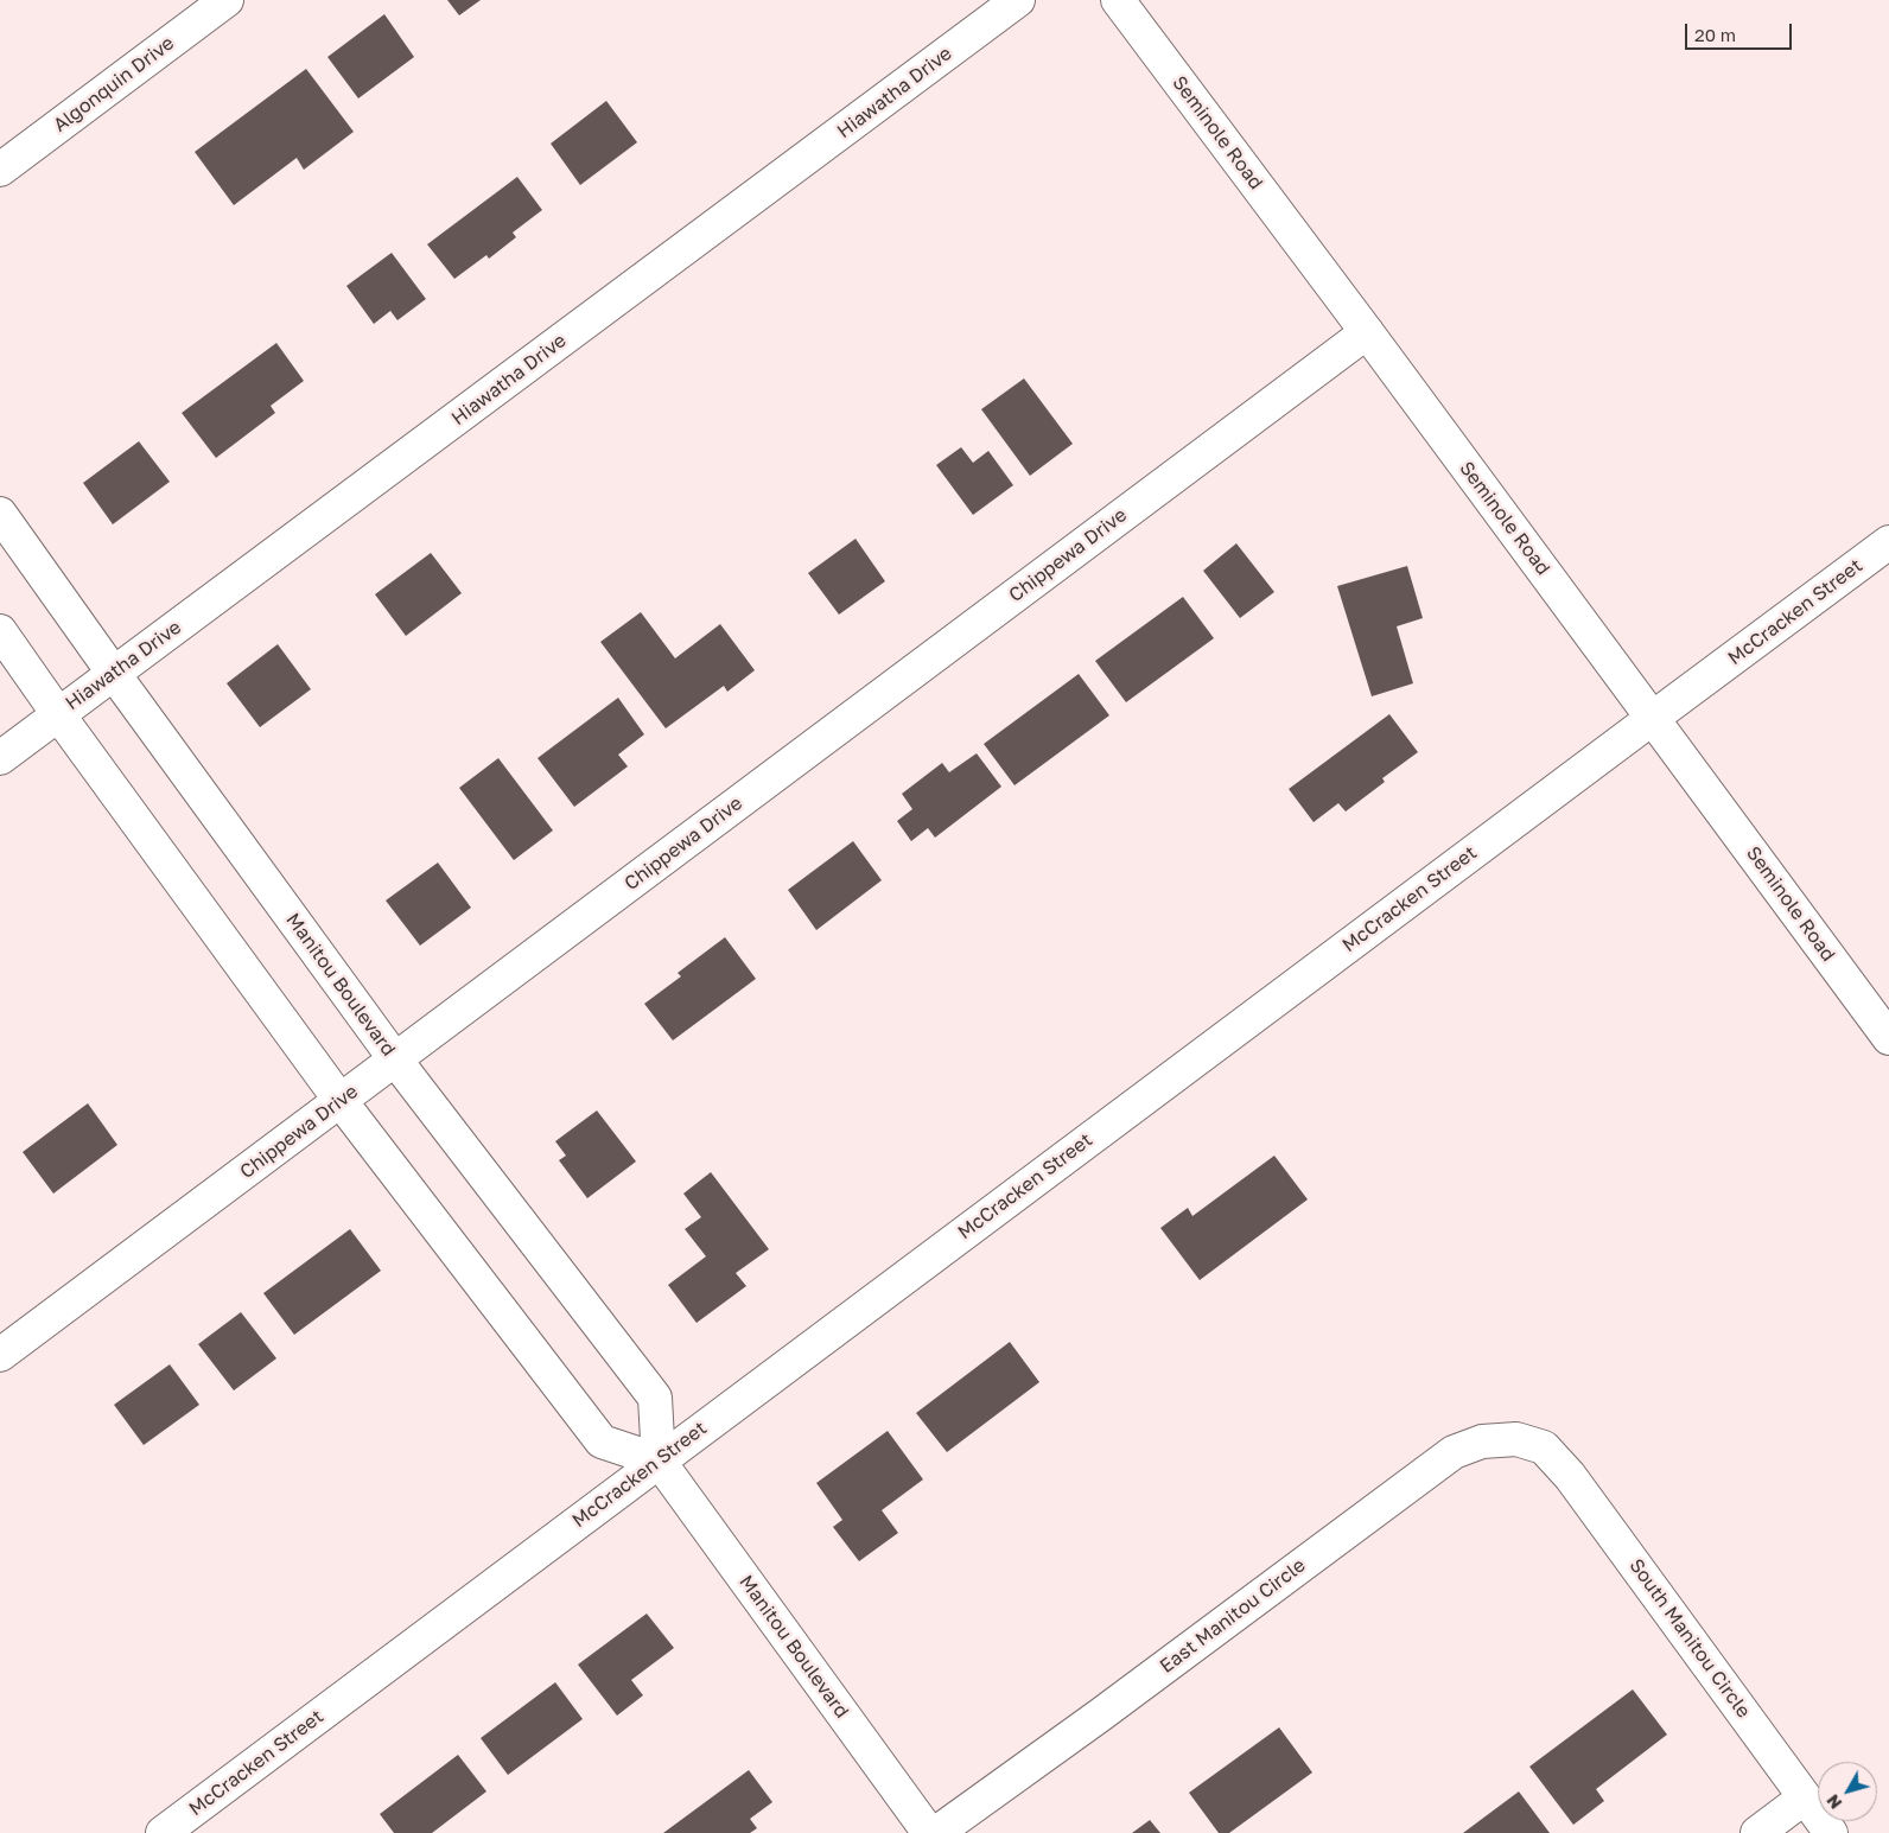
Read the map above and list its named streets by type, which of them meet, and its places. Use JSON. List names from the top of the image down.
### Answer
{
  "streets": {
    "street": [
      "Algonquin Drive",
      "Hiawatha Drive",
      "Seminole Road",
      "Chippewa Drive",
      "McCracken Street",
      "Manitou Boulevard",
      "East Manitou Circle",
      "South Manitou Circle"
    ]
  },
  "crossings": [
    ["Hiawatha Drive", "Manitou Boulevard"],
    ["Seminole Road", "Chippewa Drive"],
    ["Seminole Road", "McCracken Street"],
    ["Chippewa Drive", "Manitou Boulevard"],
    ["McCracken Street", "Manitou Boulevard"],
    ["East Manitou Circle", "South Manitou Circle"]
  ],
  "scale_bar": "20 m",
  "north": "bottom left"
}
